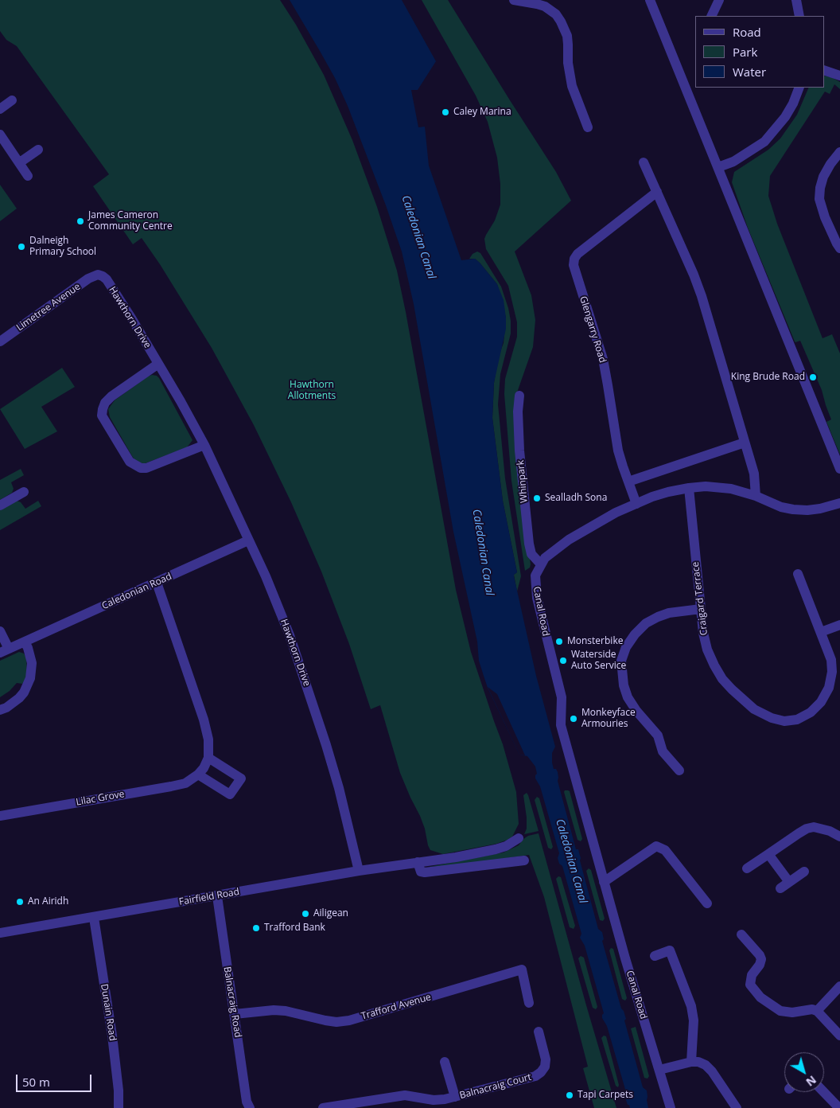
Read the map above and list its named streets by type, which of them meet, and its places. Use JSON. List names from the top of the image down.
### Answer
{
  "streets": {
    "street": [
      "Limetree Avenue",
      "Hawthorn Drive",
      "Glengarry Road",
      "Whinpark",
      "Caledonian Road",
      "Craigard Terrace",
      "Canal Road",
      "Lilac Grove",
      "Fairfield Road",
      "Balnacraig Road",
      "Trafford Avenue",
      "Dunain Road",
      "Balnacraig Court"
    ]
  },
  "crossings": [
    ["Limetree Avenue", "Hawthorn Drive"],
    ["Hawthorn Drive", "Caledonian Road"],
    ["Hawthorn Drive", "Fairfield Road"],
    ["Glengarry Road", "Canal Road"],
    ["Whinpark", "Canal Road"],
    ["Craigard Terrace", "Canal Road"],
    ["Fairfield Road", "Balnacraig Road"],
    ["Fairfield Road", "Dunain Road"],
    ["Balnacraig Road", "Trafford Avenue"]
  ],
  "water": ["Caledonian Canal"],
  "parks": ["Hawthorn Allotments"],
  "places": [
    "Caley Marina",
    "James Cameron Community Centre",
    "Dalneigh Primary School",
    "King Brude Road",
    "Sealladh Sona",
    "Monsterbike",
    "Waterside Auto Service",
    "Monkeyface Armouries",
    "An Airidh",
    "Ailigean",
    "Trafford Bank",
    "Tapi Carpets"
  ],
  "legend": ["Road", "Park", "Water"],
  "scale_bar": "50 m",
  "north": "bottom right"
}
